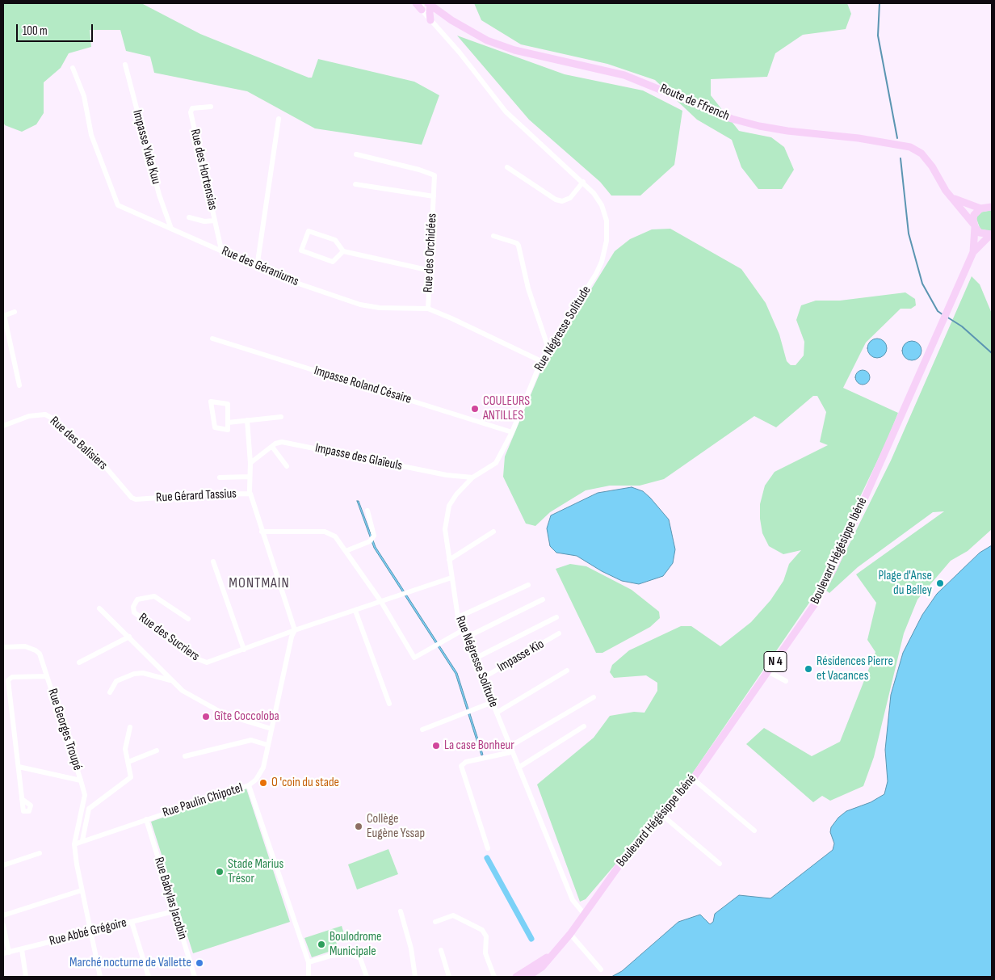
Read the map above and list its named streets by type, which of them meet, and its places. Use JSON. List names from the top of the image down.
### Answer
{
  "streets": {
    "main road": ["Route de Ffrench", "Boulevard Hégésippe Ibéné", "N 4"],
    "street": [
      "Impasse Yuka Kuu",
      "Rue des Hortensias",
      "Rue des Orchidées",
      "Rue des Géraniums",
      "Rue Négresse Solitude",
      "Impasse Roland Césaire",
      "Rue des Balisiers",
      "Impasse des Glaïeuls",
      "Rue Gérard Tassius",
      "Rue des Sucriers",
      "Impasse Kio",
      "Rue Georges Troupé",
      "Rue Paulin Chipotel",
      "Rue Babylas Jacobin",
      "Rue Abbé Grégoire"
    ]
  },
  "crossings": [
    ["Route de Ffrench", "Boulevard Hégésippe Ibéné"],
    ["Impasse Yuka Kuu", "Rue des Géraniums"],
    ["Rue des Hortensias", "Rue des Géraniums"],
    ["Rue des Orchidées", "Rue des Géraniums"],
    ["Rue des Géraniums", "Rue Négresse Solitude"],
    ["Rue Négresse Solitude", "Impasse Roland Césaire"],
    ["Rue Négresse Solitude", "Impasse des Glaïeuls"],
    ["Rue Négresse Solitude", "Boulevard Hégésippe Ibéné"],
    ["Rue Négresse Solitude", "Impasse Kio"],
    ["Rue des Balisiers", "Rue Gérard Tassius"],
    ["Rue Gérard Tassius", "Rue des Sucriers"],
    ["Rue Gérard Tassius", "Rue Paulin Chipotel"],
    ["Rue des Sucriers", "Rue Paulin Chipotel"],
    ["Rue Georges Troupé", "Rue Paulin Chipotel"],
    ["Rue Paulin Chipotel", "Rue Babylas Jacobin"],
    ["Rue Babylas Jacobin", "Rue Abbé Grégoire"]
  ],
  "districts": ["MONTMAIN"],
  "places": [
    "COULEURS ANTILLES",
    "Plage d'Anse du Belley",
    "Résidences Pierre et Vacances",
    "Gîte Coccoloba",
    "La case Bonheur",
    "O 'coin du stade",
    "Collège Eugène Yssap",
    "Stade Marius Trésor",
    "Boulodrome Municipale",
    "Marché nocturne de Vallette"
  ],
  "scale_bar": "100 m"
}
